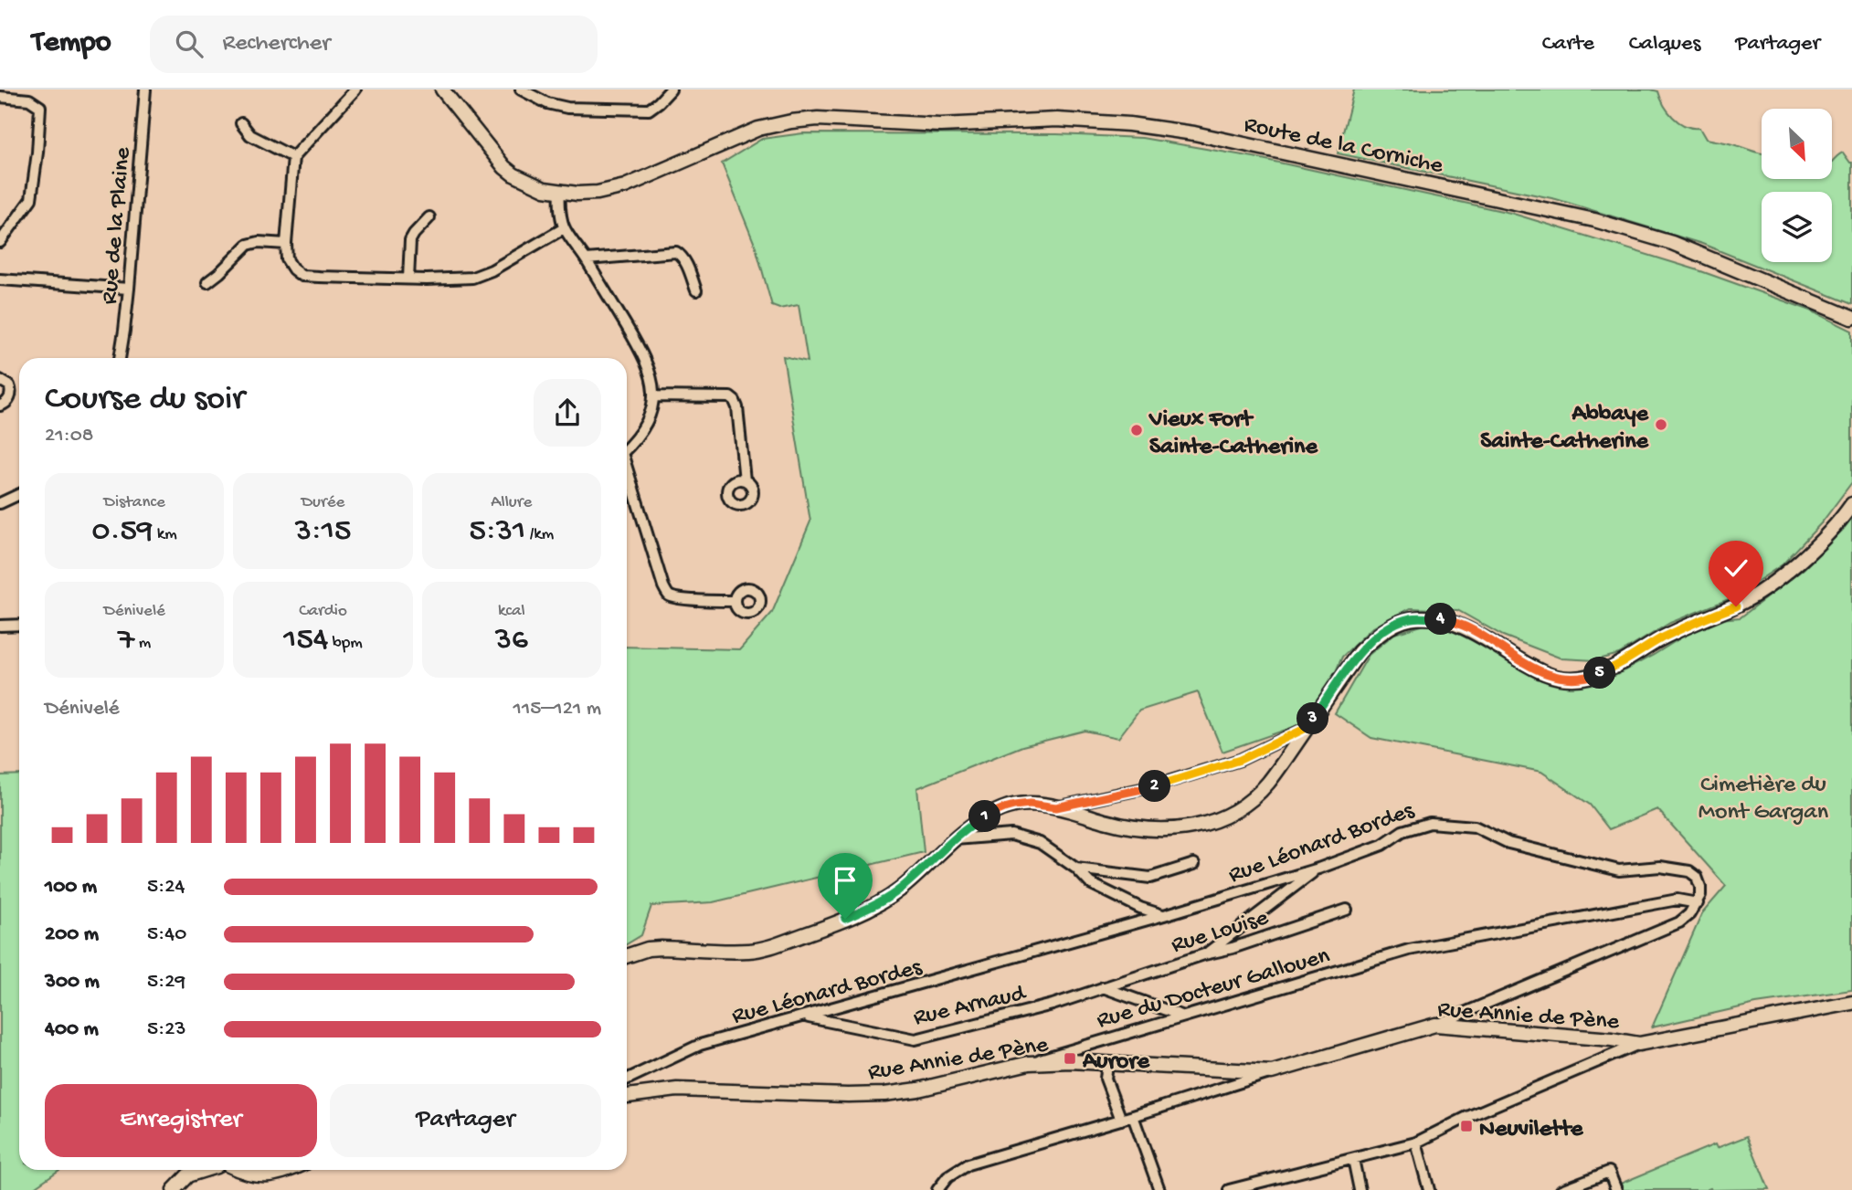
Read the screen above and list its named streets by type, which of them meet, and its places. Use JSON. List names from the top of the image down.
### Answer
{
  "streets": {
    "street": [
      "Route de la Corniche",
      "Rue de la Plaine",
      "Rue Léonard Bordes",
      "Rue Louise",
      "Rue du Docteur Gallouen",
      "Rue Arnaud",
      "Rue Annie de Pène"
    ]
  },
  "crossings": [
    ["Rue Léonard Bordes", "Rue du Docteur Gallouen"],
    ["Rue Léonard Bordes", "Rue Arnaud"],
    ["Rue Louise", "Rue Arnaud"],
    ["Rue du Docteur Gallouen", "Rue Annie de Pène"]
  ],
  "parks": ["Cimetière du Mont Gargan"],
  "places": {
    "other": ["Abbaye Sainte-Catherine", "Vieux Fort Sainte-Catherine"],
    "transit": ["Aurore", "Neuvilette"]
  },
  "north": "bottom right",
  "page": {
    "header": "Tempo",
    "search": "Rechercher",
    "nav": ["Carte", "Calques", "Partager"],
    "heading": ["Course du soir", "21:08"],
    "stats": [
      ["Distance", "0.59 km"],
      ["Durée", "3:15"],
      ["Allure", "5:31 /km"],
      ["Dénivelé", "7 m"],
      ["Cardio", "154 bpm"],
      ["kcal", "36"]
    ],
    "pins": [
      "4",
      "5",
      "3",
      "2",
      "1"
    ],
    "chart": ["Dénivelé", "115–121 m"],
    "list": [
      {
        "name": "100 m",
        "note": "5:24"
      },
      {
        "name": "200 m",
        "note": "5:40"
      },
      {
        "name": "300 m",
        "note": "5:29"
      },
      {
        "name": "400 m",
        "note": "5:23"
      }
    ],
    "buttons": ["Enregistrer", "Partager"]
  }
}
